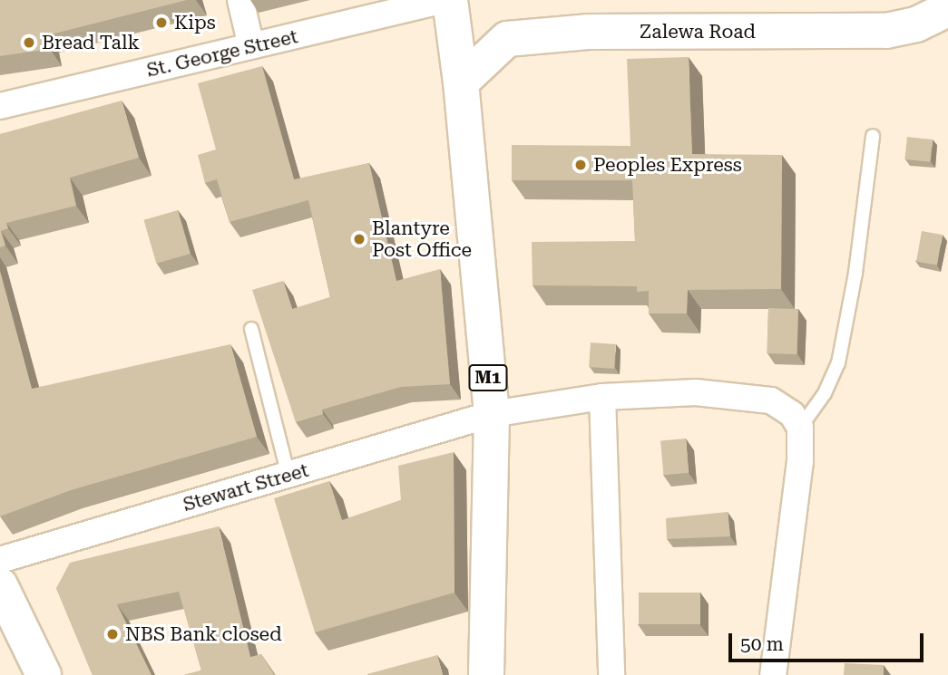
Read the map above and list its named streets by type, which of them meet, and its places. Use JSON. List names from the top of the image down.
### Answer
{
  "streets": {
    "main road": ["Zalewa Road", "M1"],
    "street": ["St. George Street", "Stewart Street"]
  },
  "crossings": [
    ["Zalewa Road", "M1"],
    ["M1", "Stewart Street"]
  ],
  "places": [
    "Kips",
    "Bread Talk",
    "Peoples Express",
    "Blantyre Post Office",
    "NBS Bank closed"
  ],
  "scale_bar": "50 m"
}
